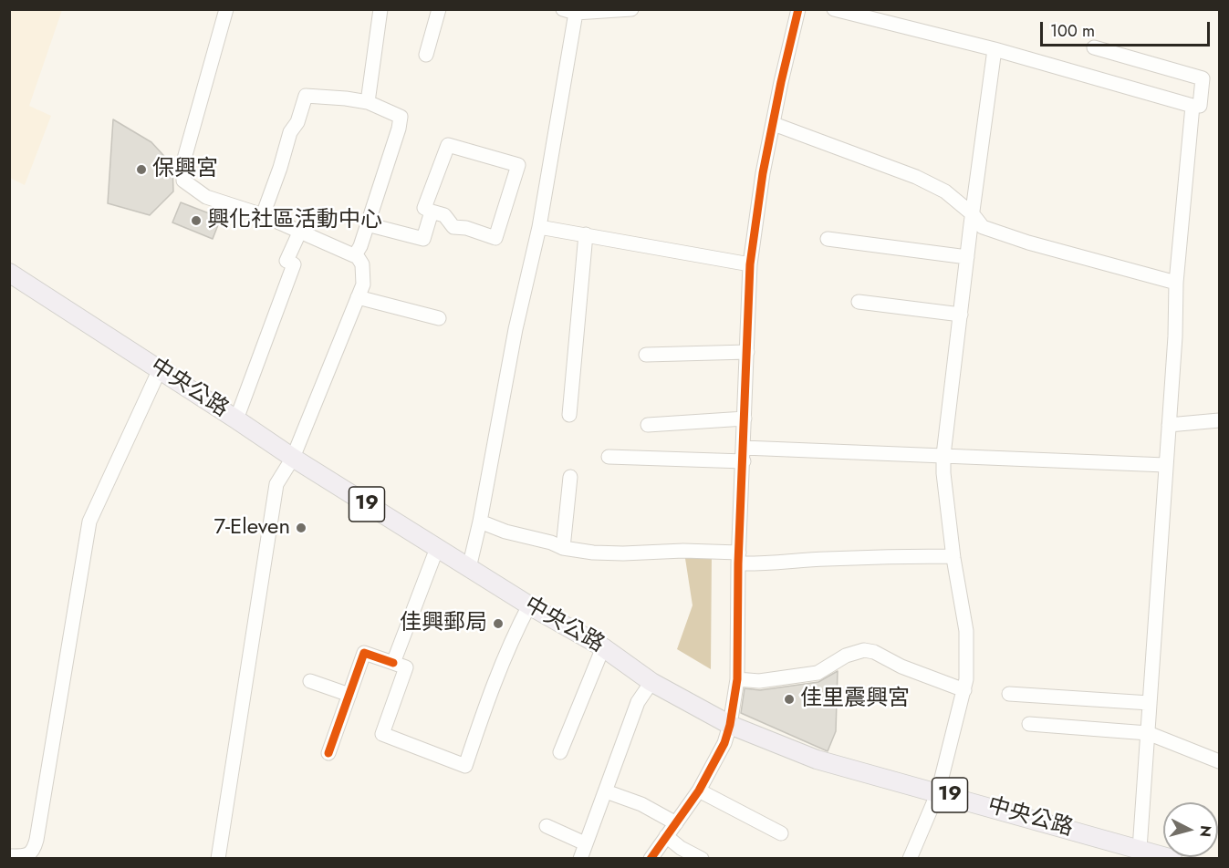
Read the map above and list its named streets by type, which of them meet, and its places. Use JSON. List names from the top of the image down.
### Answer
{
  "streets": {
    "main road": ["中央公路", "19"]
  },
  "places": [
    "保興宮",
    "興化社區活動中心",
    "7-Eleven",
    "佳興郵局",
    "佳里震興宮"
  ],
  "scale_bar": "100 m",
  "north": "right"
}
